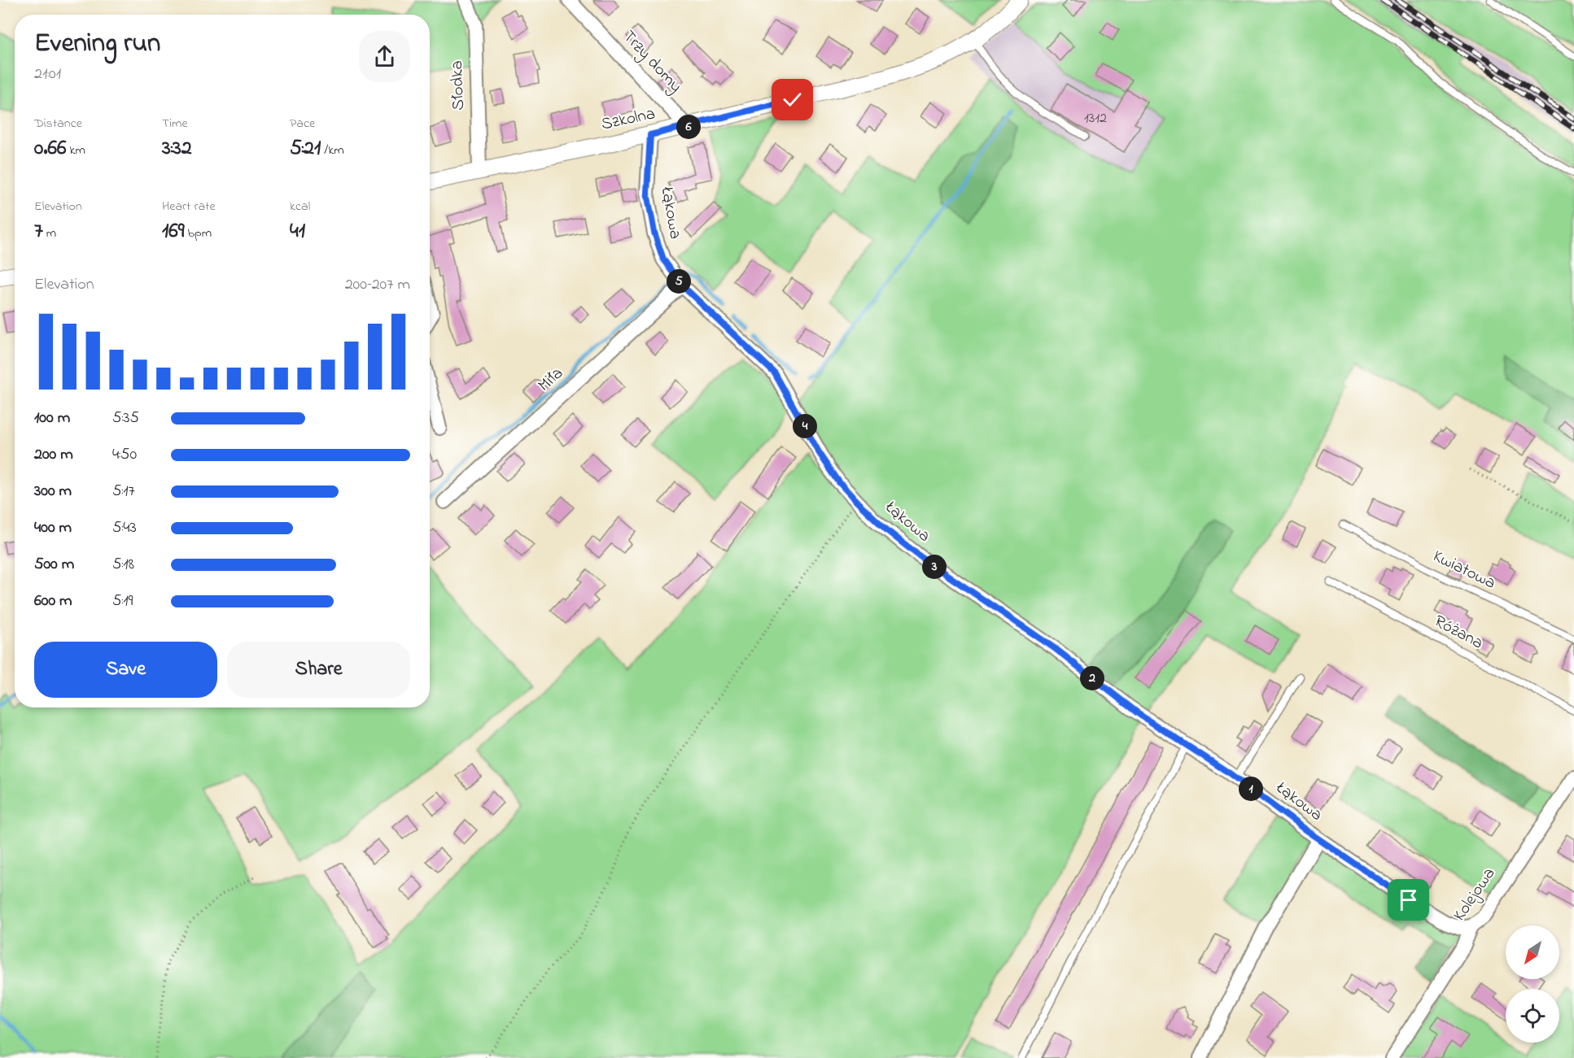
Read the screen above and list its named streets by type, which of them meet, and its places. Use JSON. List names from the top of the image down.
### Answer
{
  "streets": {
    "street": [
      "Trzy domy",
      "Słodka",
      "Szkolna",
      "Łąkowa",
      "Miła",
      "Kolejowa"
    ],
    "lane": ["Kwiatowa", "Różana"]
  },
  "crossings": [
    ["Trzy domy", "Szkolna"],
    ["Słodka", "Szkolna"],
    ["Szkolna", "Łąkowa"],
    ["Łąkowa", "Miła"],
    ["Łąkowa", "Kolejowa"]
  ],
  "house_numbers": ["1312"],
  "north": "bottom left",
  "page": {
    "heading": ["Evening run", "21:01"],
    "stats": [
      ["Distance", "0.66 km"],
      ["Time", "3:32"],
      ["Pace", "5:21 /km"],
      ["Elevation", "7 m"],
      ["Heart rate", "169 bpm"],
      ["kcal", "41"]
    ],
    "pins": [
      "6",
      "5",
      "4",
      "3",
      "2",
      "1"
    ],
    "chart": ["Elevation", "200–207 m"],
    "list": [
      {
        "name": "100 m",
        "note": "5:35"
      },
      {
        "name": "200 m",
        "note": "4:50"
      },
      {
        "name": "300 m",
        "note": "5:17"
      },
      {
        "name": "400 m",
        "note": "5:43"
      },
      {
        "name": "500 m",
        "note": "5:18"
      },
      {
        "name": "600 m",
        "note": "5:19"
      }
    ],
    "buttons": ["Save", "Share"]
  }
}
